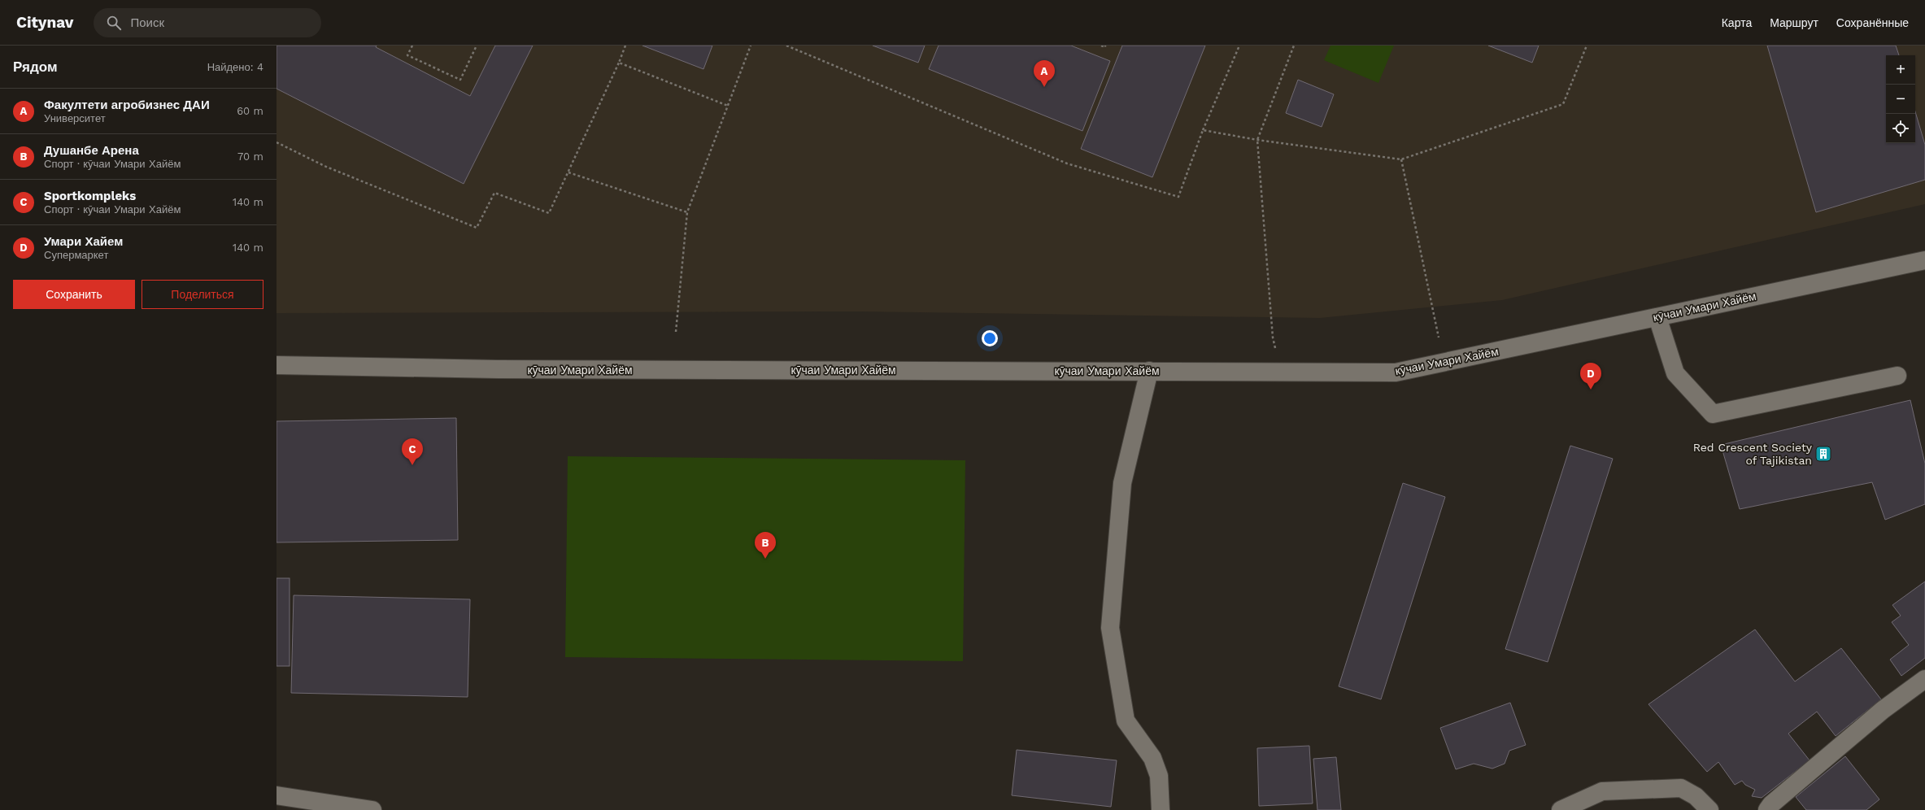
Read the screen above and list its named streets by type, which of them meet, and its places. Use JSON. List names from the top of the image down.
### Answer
{
  "streets": {
    "street": ["кӯчаи Умари Хайём"]
  },
  "places": {
    "building": ["Red Crescent Society of Tajikistan"]
  },
  "page": {
    "header": "Citynav",
    "search": "Поиск",
    "nav": ["Карта", "Маршрут", "Сохранённые"],
    "heading": ["Рядом", "Найдено: 4"],
    "map_buttons": ["+", "−"],
    "pins": [
      "A",
      "D",
      "C",
      "B"
    ],
    "list": [
      {
        "mark": "A",
        "name": "Факултети агробизнес ДАИ",
        "note": "Университет",
        "value": "60 m"
      },
      {
        "mark": "B",
        "name": "Душанбе Арена",
        "note": "Спорт · кӯчаи Умари Хайём",
        "value": "70 m"
      },
      {
        "mark": "C",
        "name": "Sportkompleks",
        "note": "Спорт · кӯчаи Умари Хайём",
        "value": "140 m"
      },
      {
        "mark": "D",
        "name": "Умари Хайем",
        "note": "Супермаркет",
        "value": "140 m"
      }
    ],
    "buttons": ["Сохранить", "Поделиться"]
  }
}
